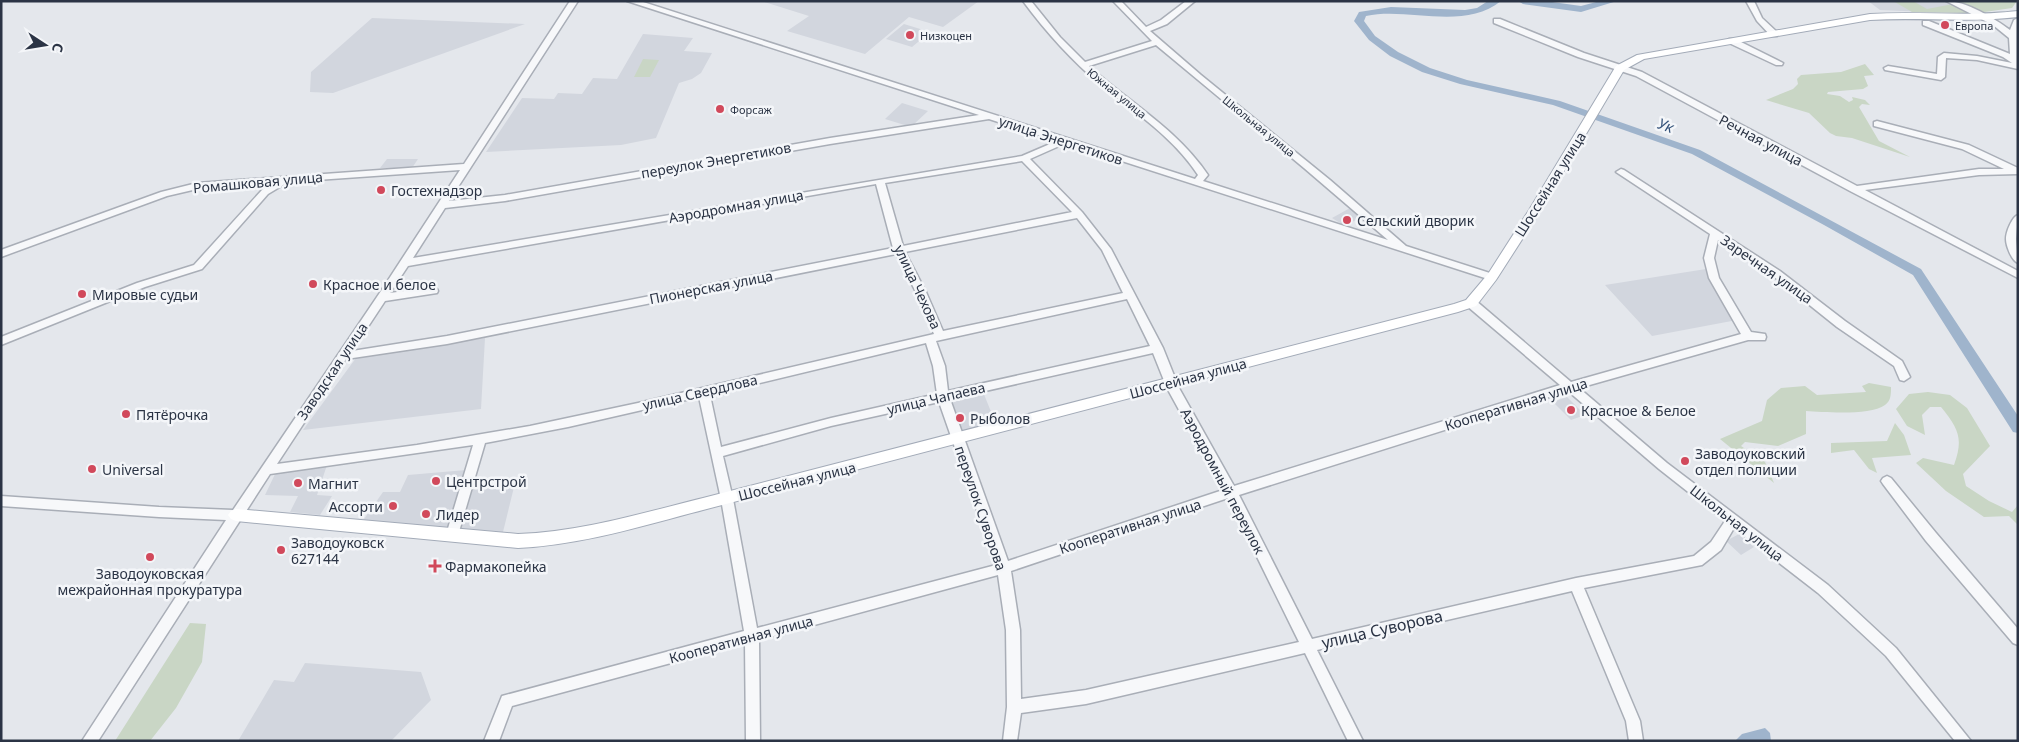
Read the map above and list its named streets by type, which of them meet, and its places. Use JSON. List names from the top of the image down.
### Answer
{
  "streets": {
    "main road": ["Шоссейная улица"],
    "street": [
      "Южная улица",
      "Школьная улица",
      "улица Энергетиков",
      "Речная улица",
      "переулок Энергетиков",
      "Ромашковая улица",
      "Аэродромная улица",
      "Заречная улица",
      "Пионерская улица",
      "улица Чехова",
      "Заводская улица",
      "улица Свердлова",
      "улица Чапаева",
      "Кооперативная улица",
      "Аэродромный переулок",
      "переулок Суворова",
      "улица Суворова"
    ]
  },
  "crossings": [
    ["Южная улица", "улица Энергетиков"],
    ["Школьная улица", "улица Энергетиков"],
    ["Школьная улица", "Шоссейная улица"],
    ["Школьная улица", "Кооперативная улица"],
    ["Школьная улица", "улица Суворова"],
    ["улица Энергетиков", "переулок Энергетиков"],
    ["улица Энергетиков", "Шоссейная улица"],
    ["улица Энергетиков", "Аэродромная улица"],
    ["Речная улица", "Шоссейная улица"],
    ["переулок Энергетиков", "Заводская улица"],
    ["Ромашковая улица", "Заводская улица"],
    ["Шоссейная улица", "Заводская улица"],
    ["Шоссейная улица", "Аэродромный переулок"],
    ["Шоссейная улица", "переулок Суворова"],
    ["Аэродромная улица", "улица Чехова"],
    ["Аэродромная улица", "Заводская улица"],
    ["Аэродромная улица", "Аэродромный переулок"],
    ["Заречная улица", "Кооперативная улица"],
    ["Пионерская улица", "улица Чехова"],
    ["Пионерская улица", "Заводская улица"],
    ["Пионерская улица", "Аэродромный переулок"],
    ["улица Чехова", "улица Свердлова"],
    ["улица Чехова", "переулок Суворова"],
    ["Заводская улица", "улица Свердлова"],
    ["улица Свердлова", "Аэродромный переулок"],
    ["улица Свердлова", "переулок Суворова"],
    ["улица Чапаева", "Аэродромный переулок"],
    ["улица Чапаева", "переулок Суворова"],
    ["Кооперативная улица", "Аэродромный переулок"],
    ["Кооперативная улица", "переулок Суворова"],
    ["Аэродромный переулок", "улица Суворова"],
    ["переулок Суворова", "улица Суворова"]
  ],
  "water": ["Ук"],
  "places": {
    "other": [
      "Европа",
      "Низкоцен",
      "Форсаж",
      "Гостехнадзор",
      "Сельский дворик",
      "Красное и белое",
      "Мировые судьи",
      "Красное & Белое",
      "Пятёрочка",
      "Рыболов",
      "Заводоуковский отдел полиции",
      "Universal",
      "Центрстрой",
      "Магнит",
      "Ассорти",
      "Лидер",
      "Заводоуковск 627144",
      "Заводоуковская межрайонная прокуратура"
    ],
    "health": ["Фармакопейка"]
  },
  "north": "right"
}
